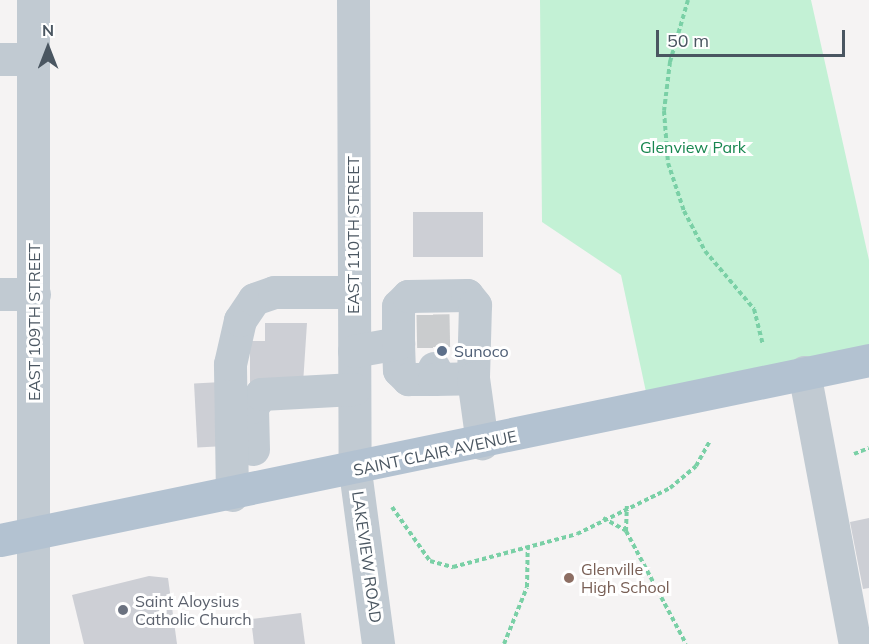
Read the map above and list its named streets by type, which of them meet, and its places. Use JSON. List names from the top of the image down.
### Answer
{
  "streets": {
    "main road": ["SAINT CLAIR AVENUE"],
    "street": ["EAST 110TH STREET", "EAST 109TH STREET", "LAKEVIEW ROAD"]
  },
  "crossings": [
    ["EAST 110TH STREET", "SAINT CLAIR AVENUE"],
    ["EAST 110TH STREET", "LAKEVIEW ROAD"],
    ["EAST 109TH STREET", "SAINT CLAIR AVENUE"],
    ["SAINT CLAIR AVENUE", "LAKEVIEW ROAD"]
  ],
  "parks": ["Glenview Park"],
  "places": ["Sunoco", "Glenville High School", "Saint Aloysius Catholic Church"],
  "scale_bar": "50 m",
  "north": "top"
}
